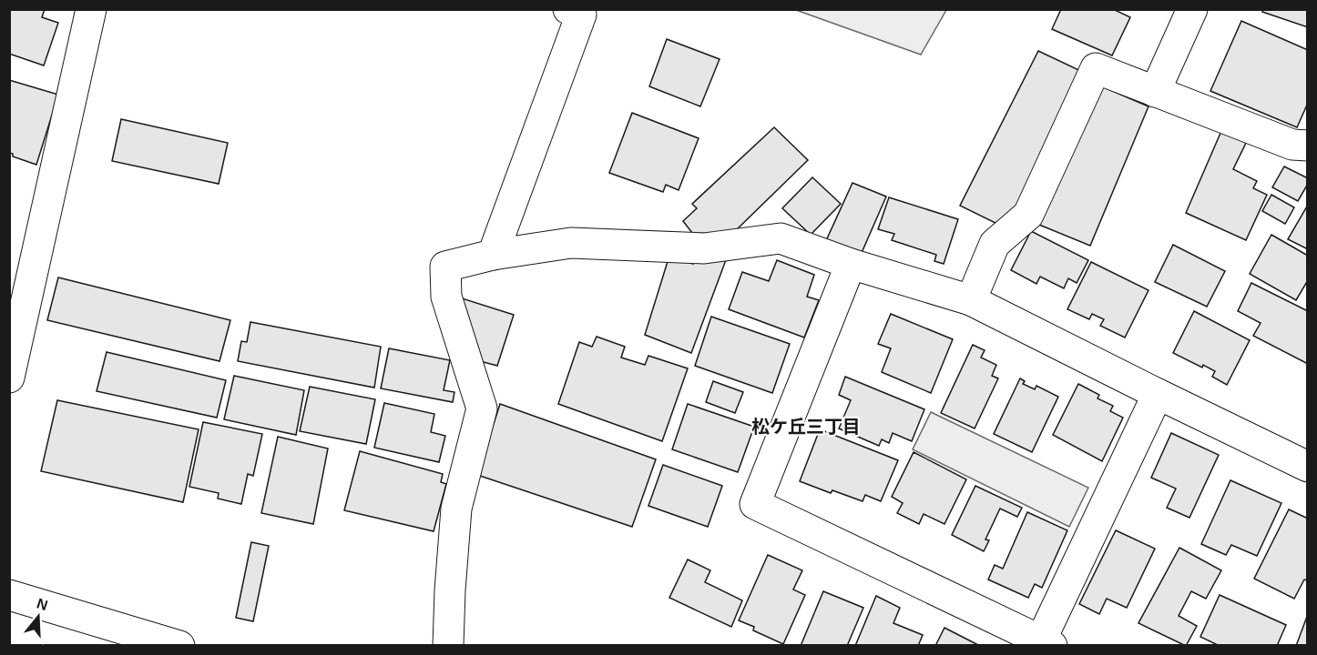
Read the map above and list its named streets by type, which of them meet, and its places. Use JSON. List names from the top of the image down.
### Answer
{
  "districts": ["松ケ丘三丁目"],
  "north": "top"
}
